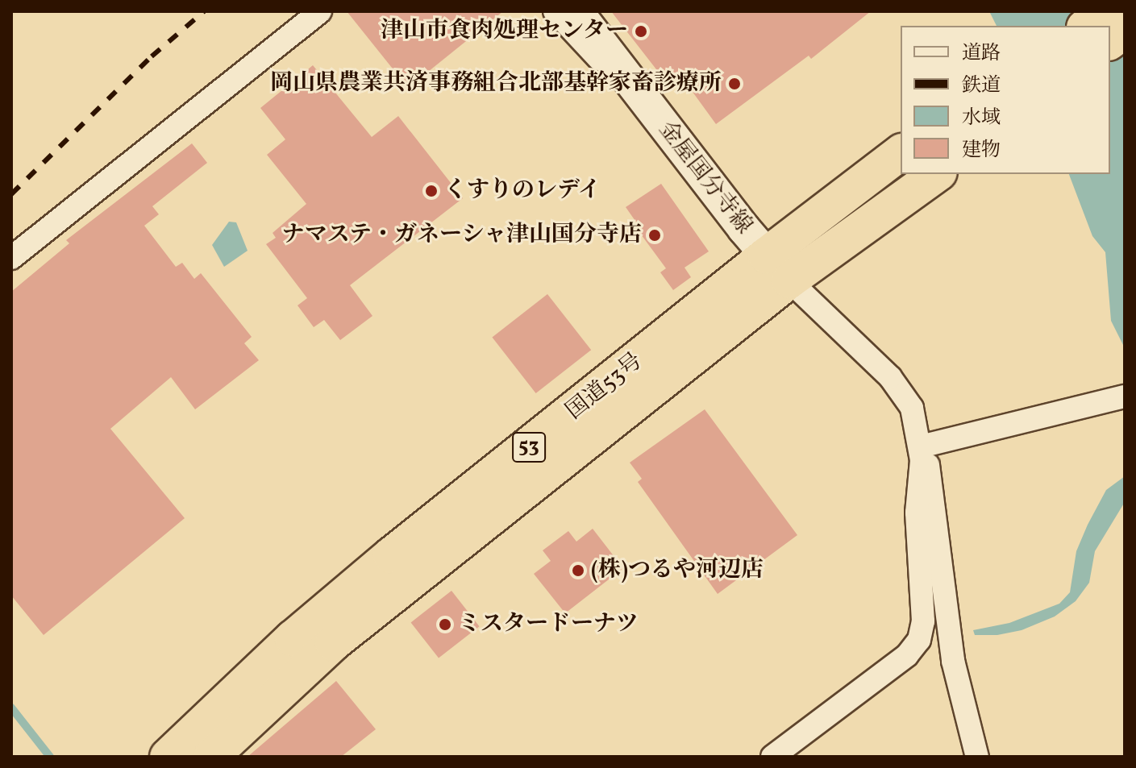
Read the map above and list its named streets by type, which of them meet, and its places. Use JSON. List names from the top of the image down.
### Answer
{
  "streets": {
    "highway": ["国道53号", "53"],
    "main road": ["金屋国分寺線"]
  },
  "crossings": [
    ["金屋国分寺線", "国道53号"]
  ],
  "places": [
    "津山市食肉処理センター",
    "岡山県農業共済事務組合北部基幹家畜診療所",
    "くすりのレデイ",
    "ナマステ・ガネーシャ津山国分寺店",
    "(株)つるや河辺店",
    "ミスタードーナツ"
  ],
  "legend": [
    "道路",
    "鉄道",
    "水域",
    "建物"
  ]
}
